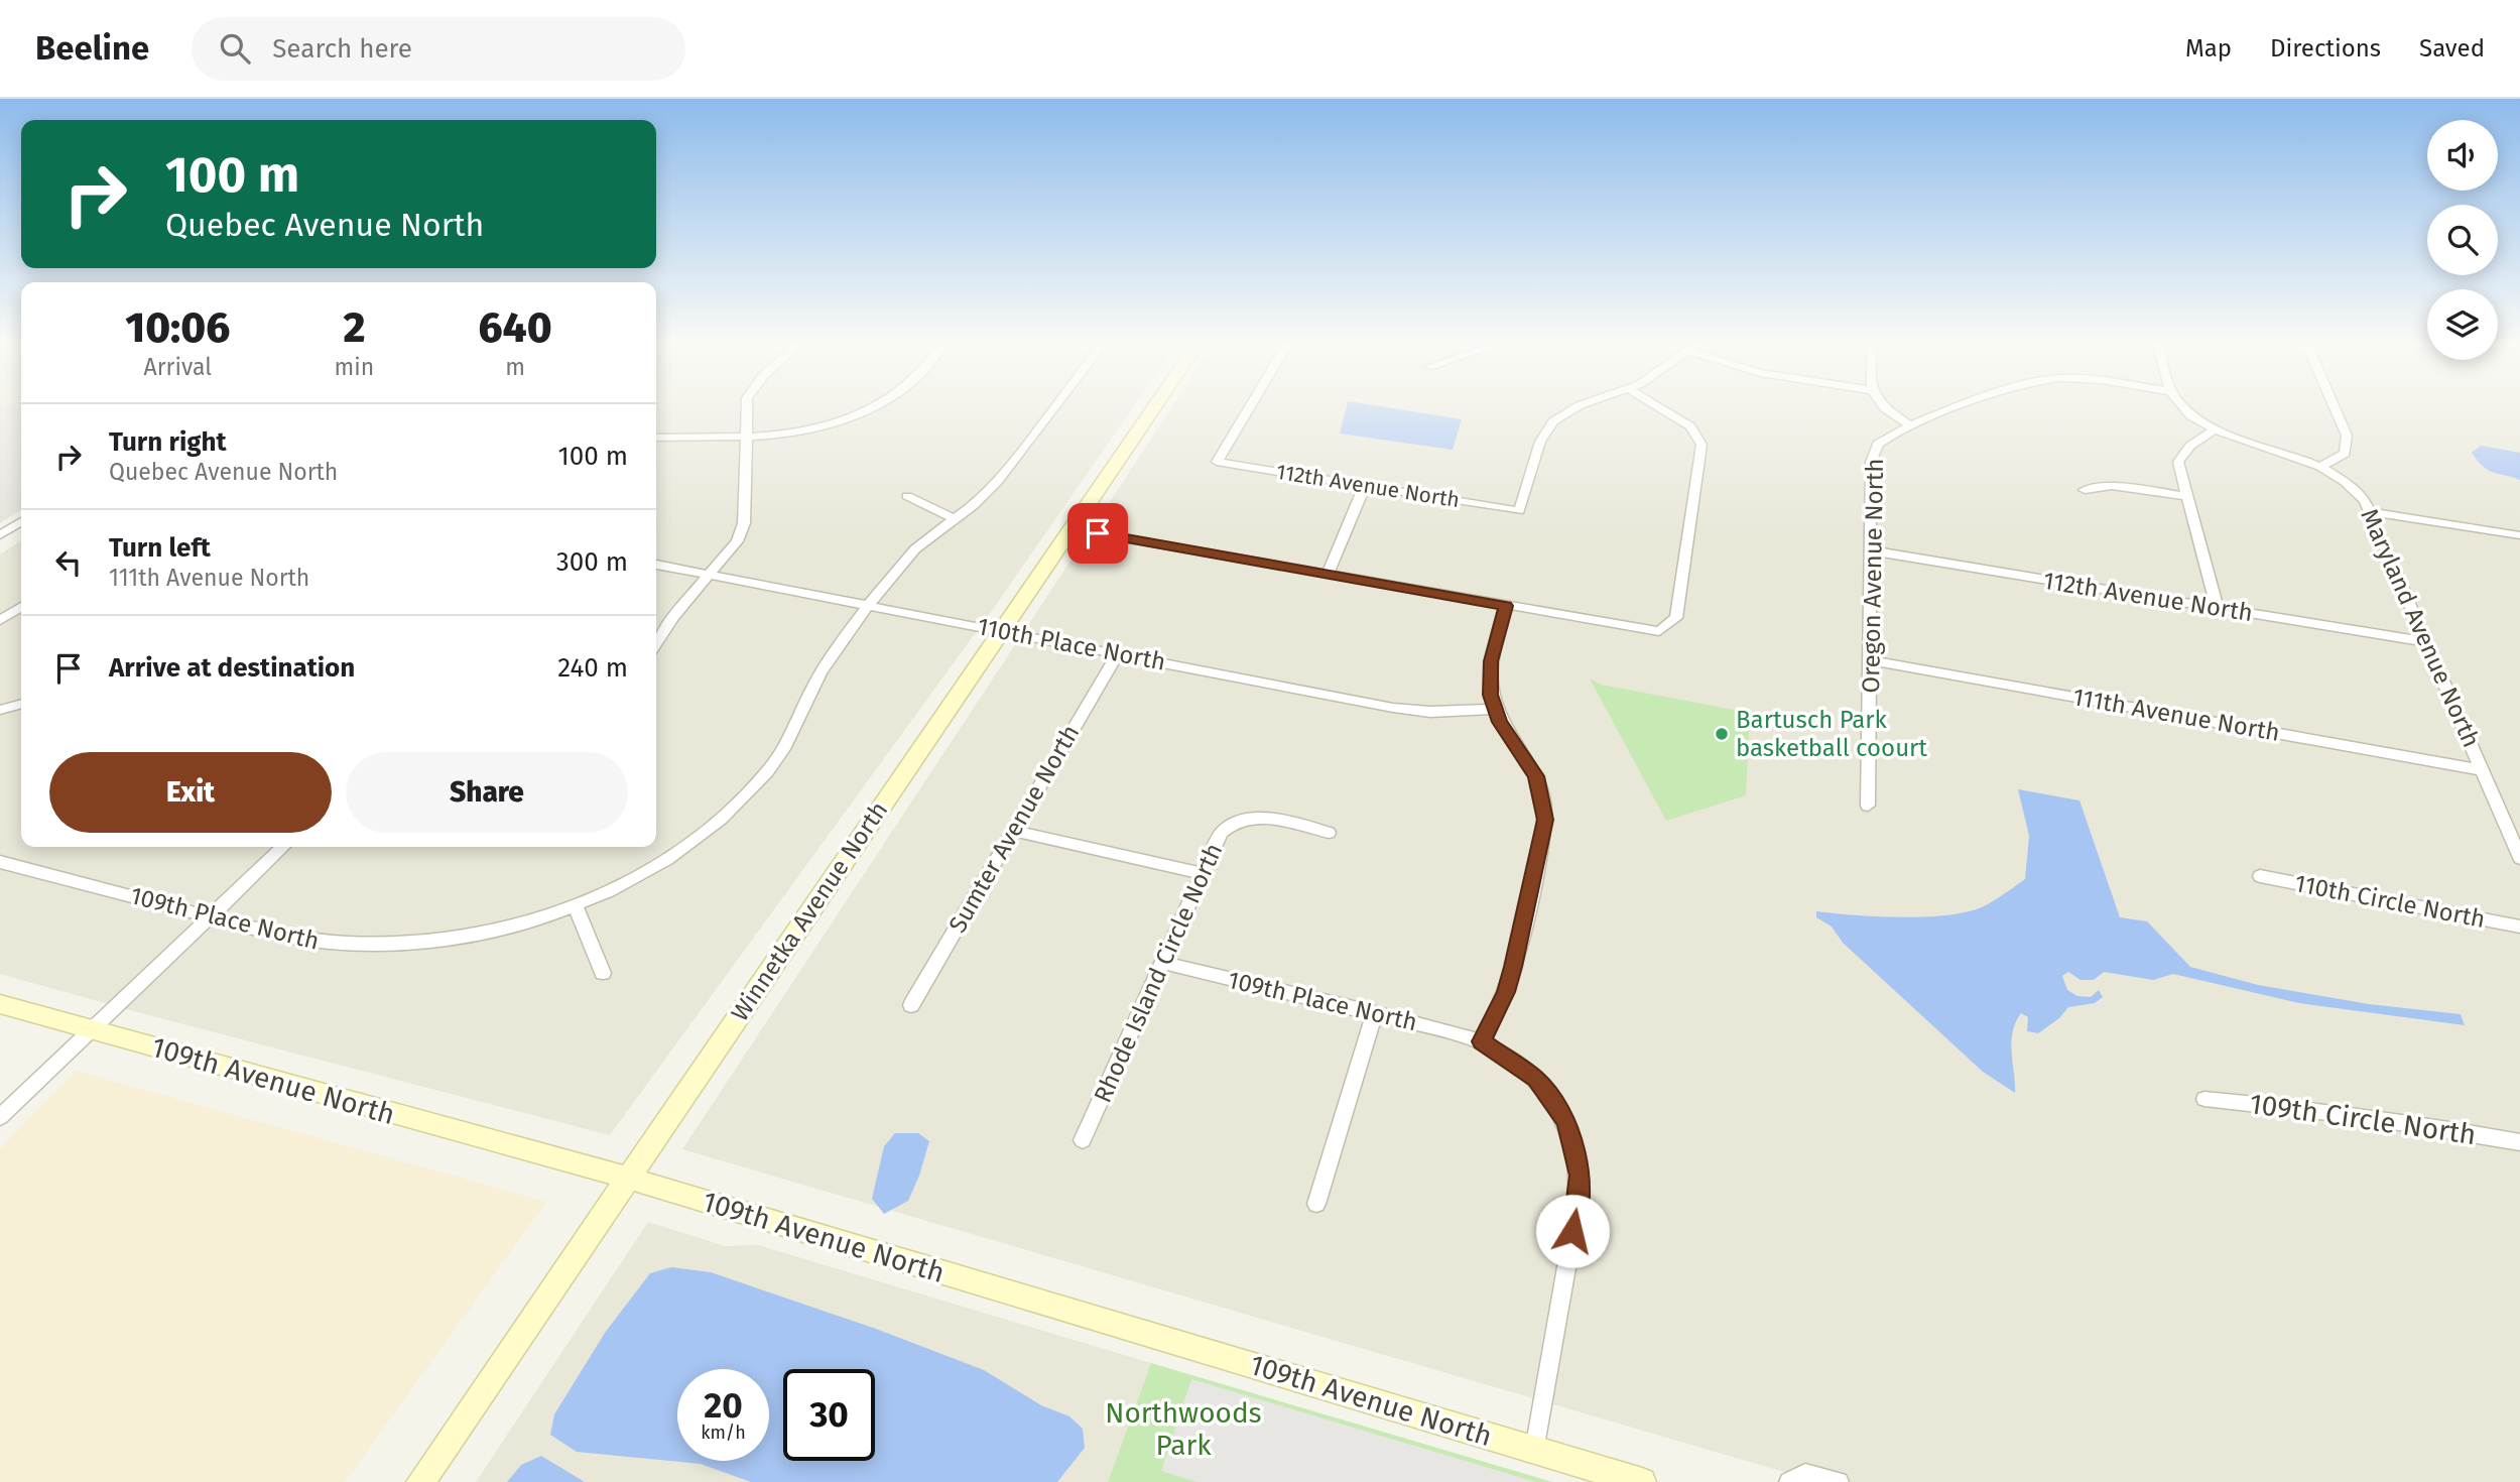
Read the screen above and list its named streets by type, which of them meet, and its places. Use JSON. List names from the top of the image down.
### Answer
{
  "streets": {
    "street": [
      "112th Avenue North",
      "Oregon Avenue North",
      "Maryland Avenue North",
      "110th Place North",
      "111th Avenue North",
      "Sumter Avenue North",
      "110th Circle North",
      "Winnetka Avenue North",
      "109th Place North",
      "Rhode Island Circle North",
      "109th Avenue North",
      "109th Circle North"
    ]
  },
  "crossings": [
    ["112th Avenue North", "Oregon Avenue North"],
    ["112th Avenue North", "Maryland Avenue North"],
    ["Oregon Avenue North", "111th Avenue North"],
    ["Maryland Avenue North", "111th Avenue North"],
    ["110th Place North", "Sumter Avenue North"],
    ["110th Place North", "Winnetka Avenue North"],
    ["110th Place North", "109th Place North"],
    ["Winnetka Avenue North", "109th Avenue North"],
    ["109th Place North", "Rhode Island Circle North"],
    ["109th Place North", "109th Avenue North"]
  ],
  "parks": ["Northwoods Park"],
  "places": ["Bartusch Park basketball coourt"],
  "page": {
    "header": "Beeline",
    "search": "Search here",
    "nav": ["Map", "Directions", "Saved"],
    "turn": ["100 m", "Quebec Avenue North"],
    "eta": [
      "10:06",
      "Arrival",
      "2",
      "min",
      "640",
      "m"
    ],
    "list": [
      {
        "name": "Turn right",
        "note": "Quebec Avenue North",
        "value": "100 m"
      },
      {
        "name": "Turn left",
        "note": "111th Avenue North",
        "value": "300 m"
      },
      {
        "name": "Arrive at destination",
        "value": "240 m"
      }
    ],
    "buttons": ["Exit", "Share"],
    "speed": "20 km/h",
    "limit": "30"
  }
}
